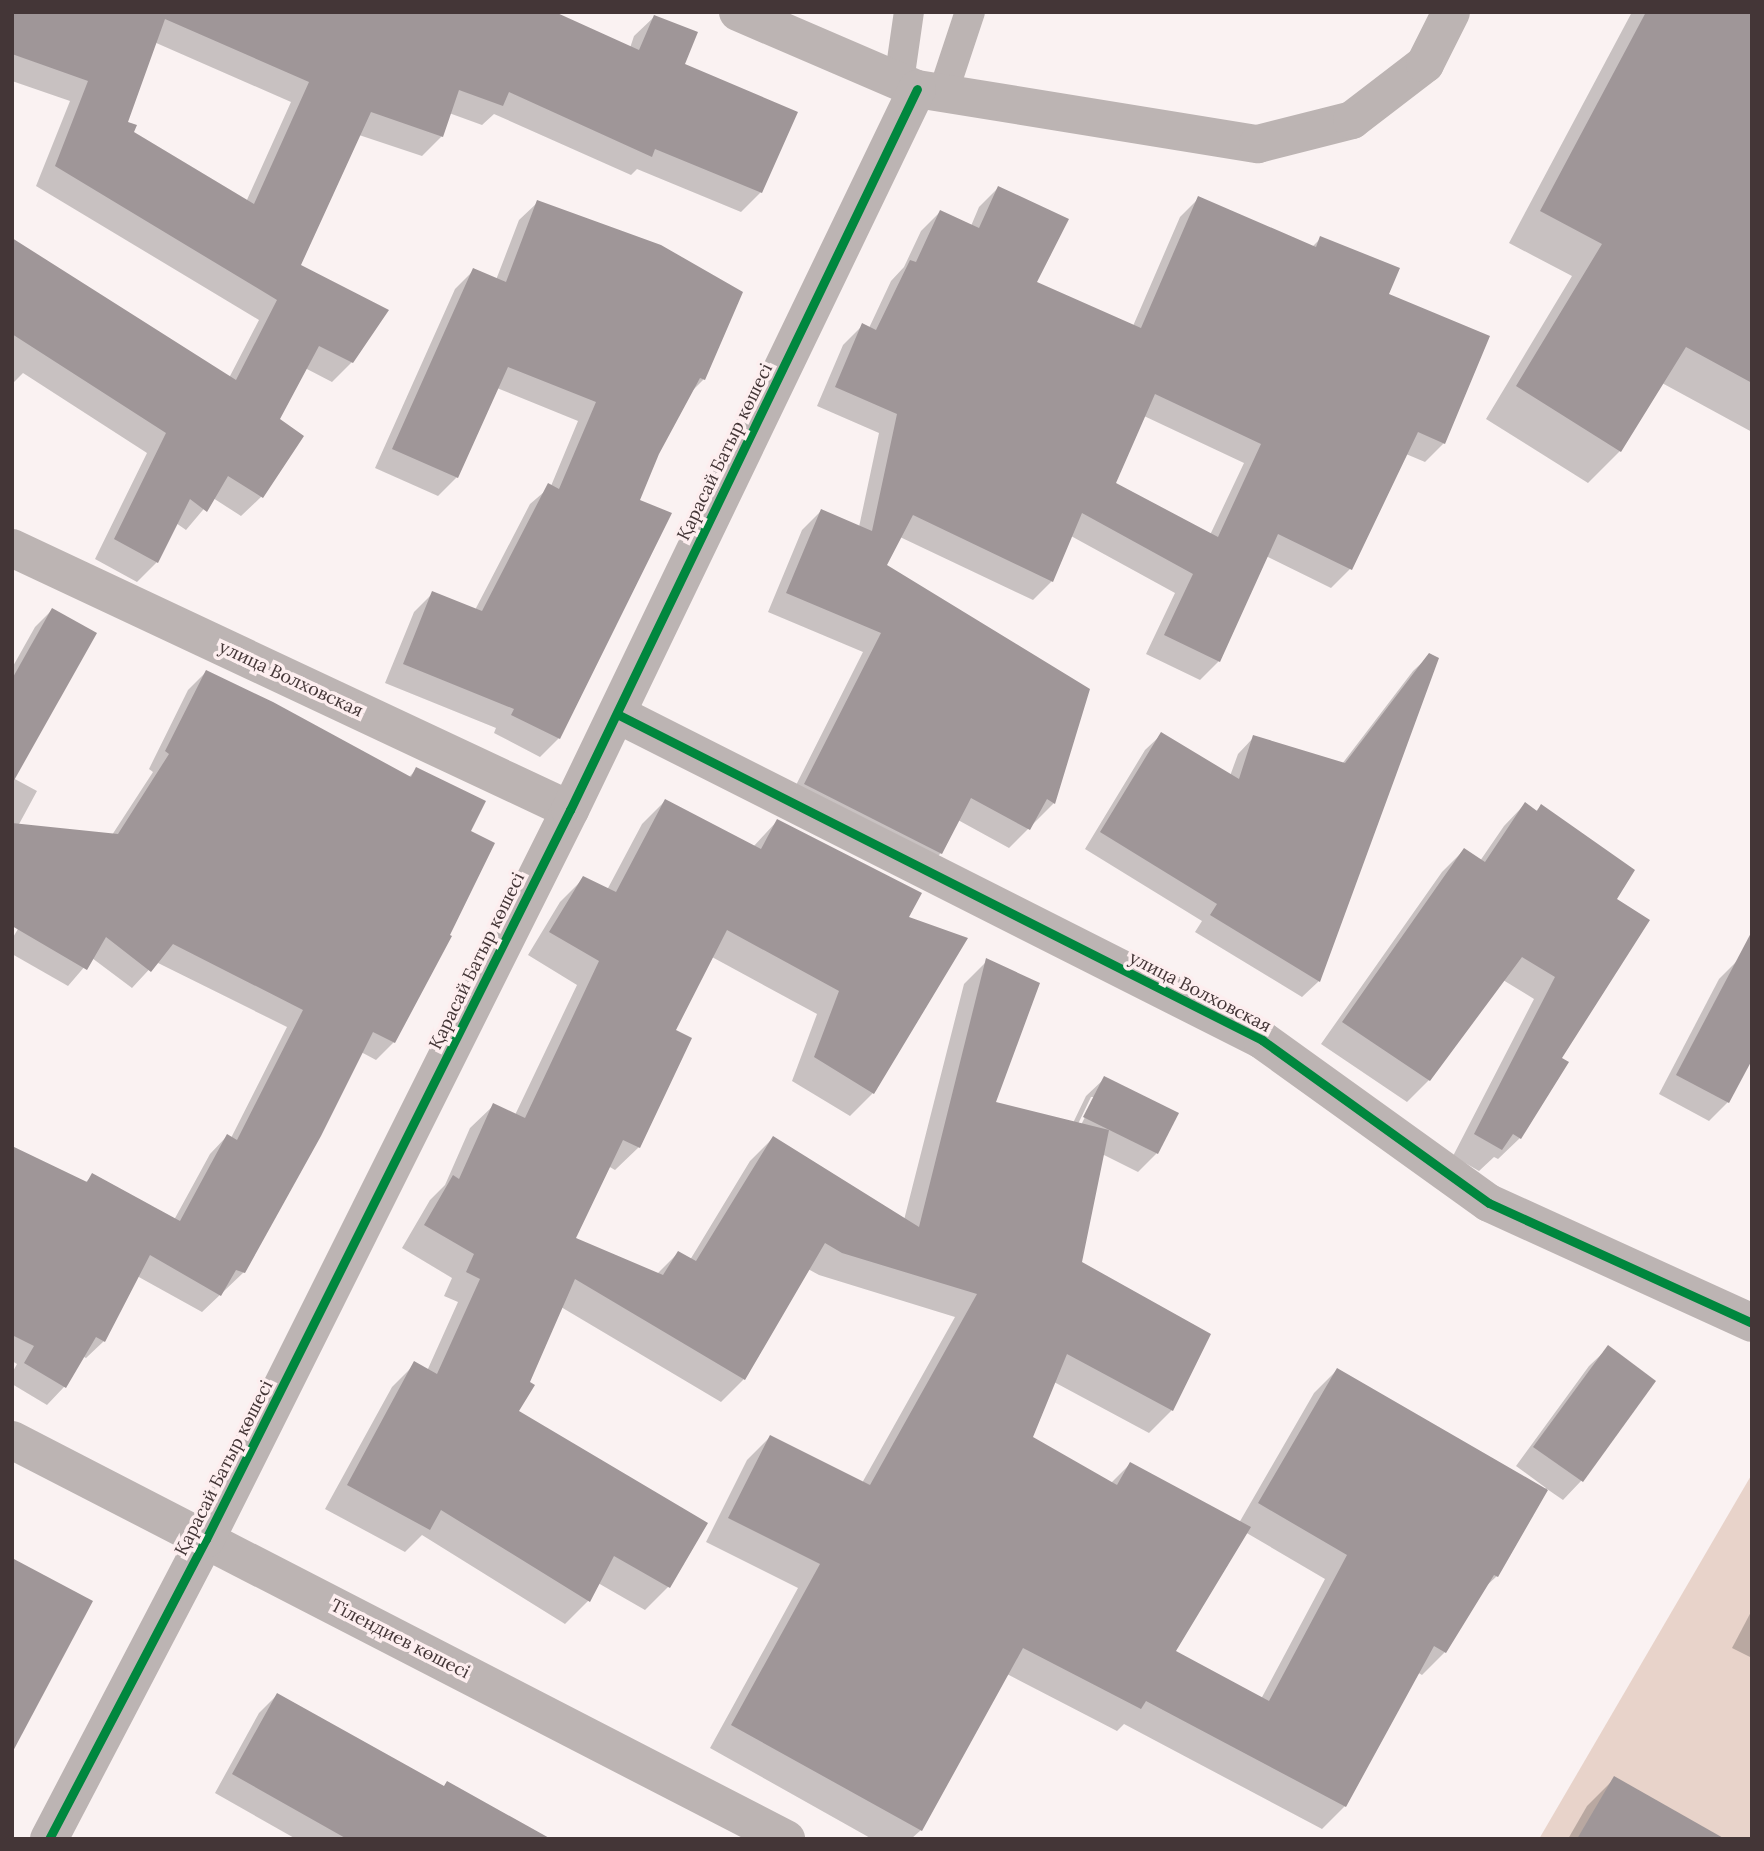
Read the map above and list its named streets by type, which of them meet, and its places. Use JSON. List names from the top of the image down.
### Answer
{
  "streets": {
    "street": ["Қарасай Батыр көшесі", "улица Волховская", "Тілендиев көшесі"]
  },
  "crossings": [
    ["Қарасай Батыр көшесі", "улица Волховская"],
    ["Қарасай Батыр көшесі", "Тілендиев көшесі"]
  ]
}
